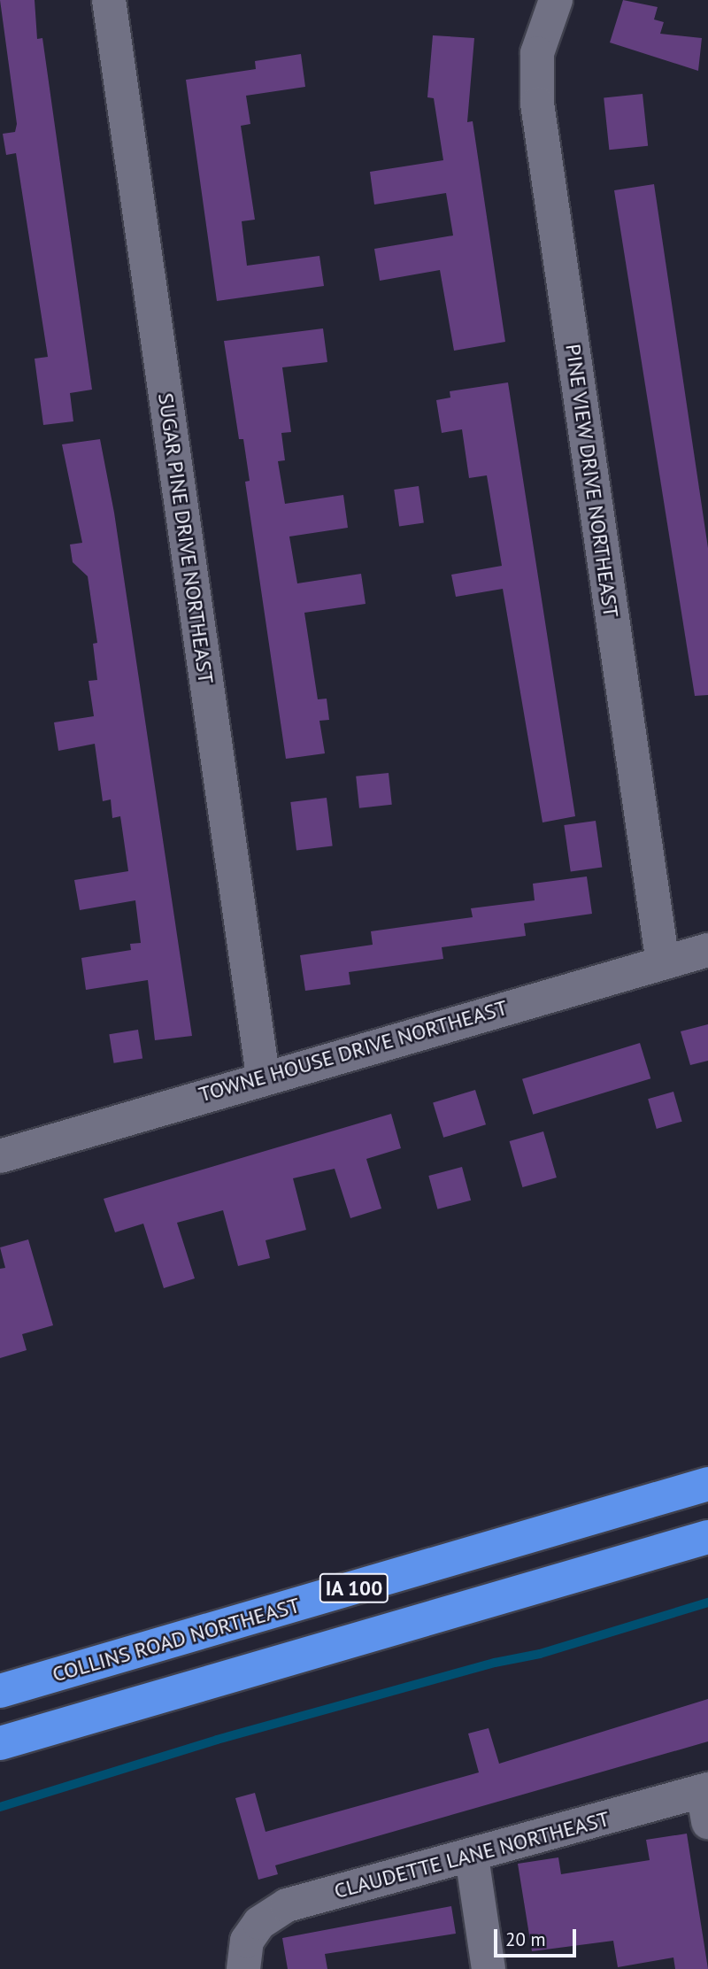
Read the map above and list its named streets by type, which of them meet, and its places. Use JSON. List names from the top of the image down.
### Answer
{
  "streets": {
    "highway": ["IA 100", "COLLINS ROAD NORTHEAST"],
    "street": [
      "PINE VIEW DRIVE NORTHEAST",
      "SUGAR PINE DRIVE NORTHEAST",
      "TOWNE HOUSE DRIVE NORTHEAST",
      "CLAUDETTE LANE NORTHEAST"
    ]
  },
  "crossings": [
    ["PINE VIEW DRIVE NORTHEAST", "TOWNE HOUSE DRIVE NORTHEAST"],
    ["SUGAR PINE DRIVE NORTHEAST", "TOWNE HOUSE DRIVE NORTHEAST"]
  ],
  "scale_bar": "20 m"
}
